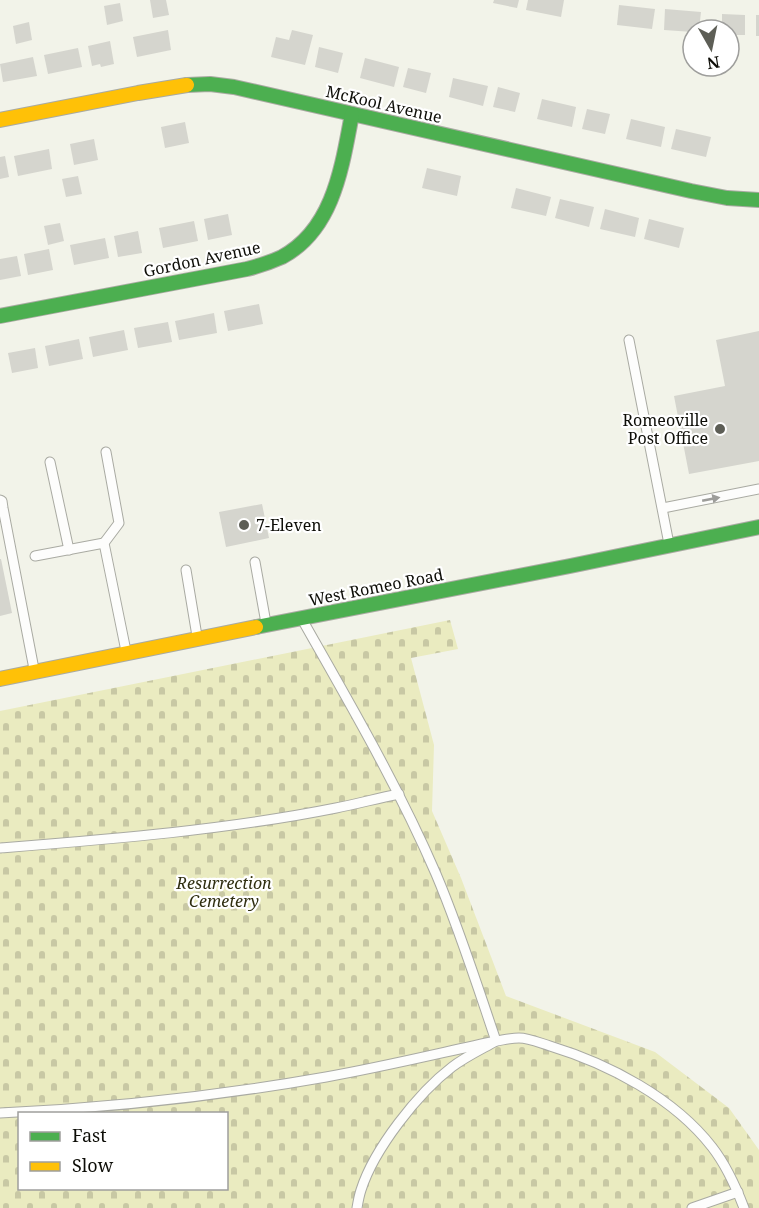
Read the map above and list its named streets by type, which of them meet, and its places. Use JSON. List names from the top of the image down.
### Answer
{
  "streets": {
    "street": ["McKool Avenue", "Gordon Avenue", "West Romeo Road"]
  },
  "crossings": [
    ["McKool Avenue", "Gordon Avenue"]
  ],
  "parks": ["Resurrection Cemetery"],
  "places": ["Romeoville Post Office", "7-Eleven"],
  "legend": ["Fast", "Slow"],
  "north": "bottom"
}
